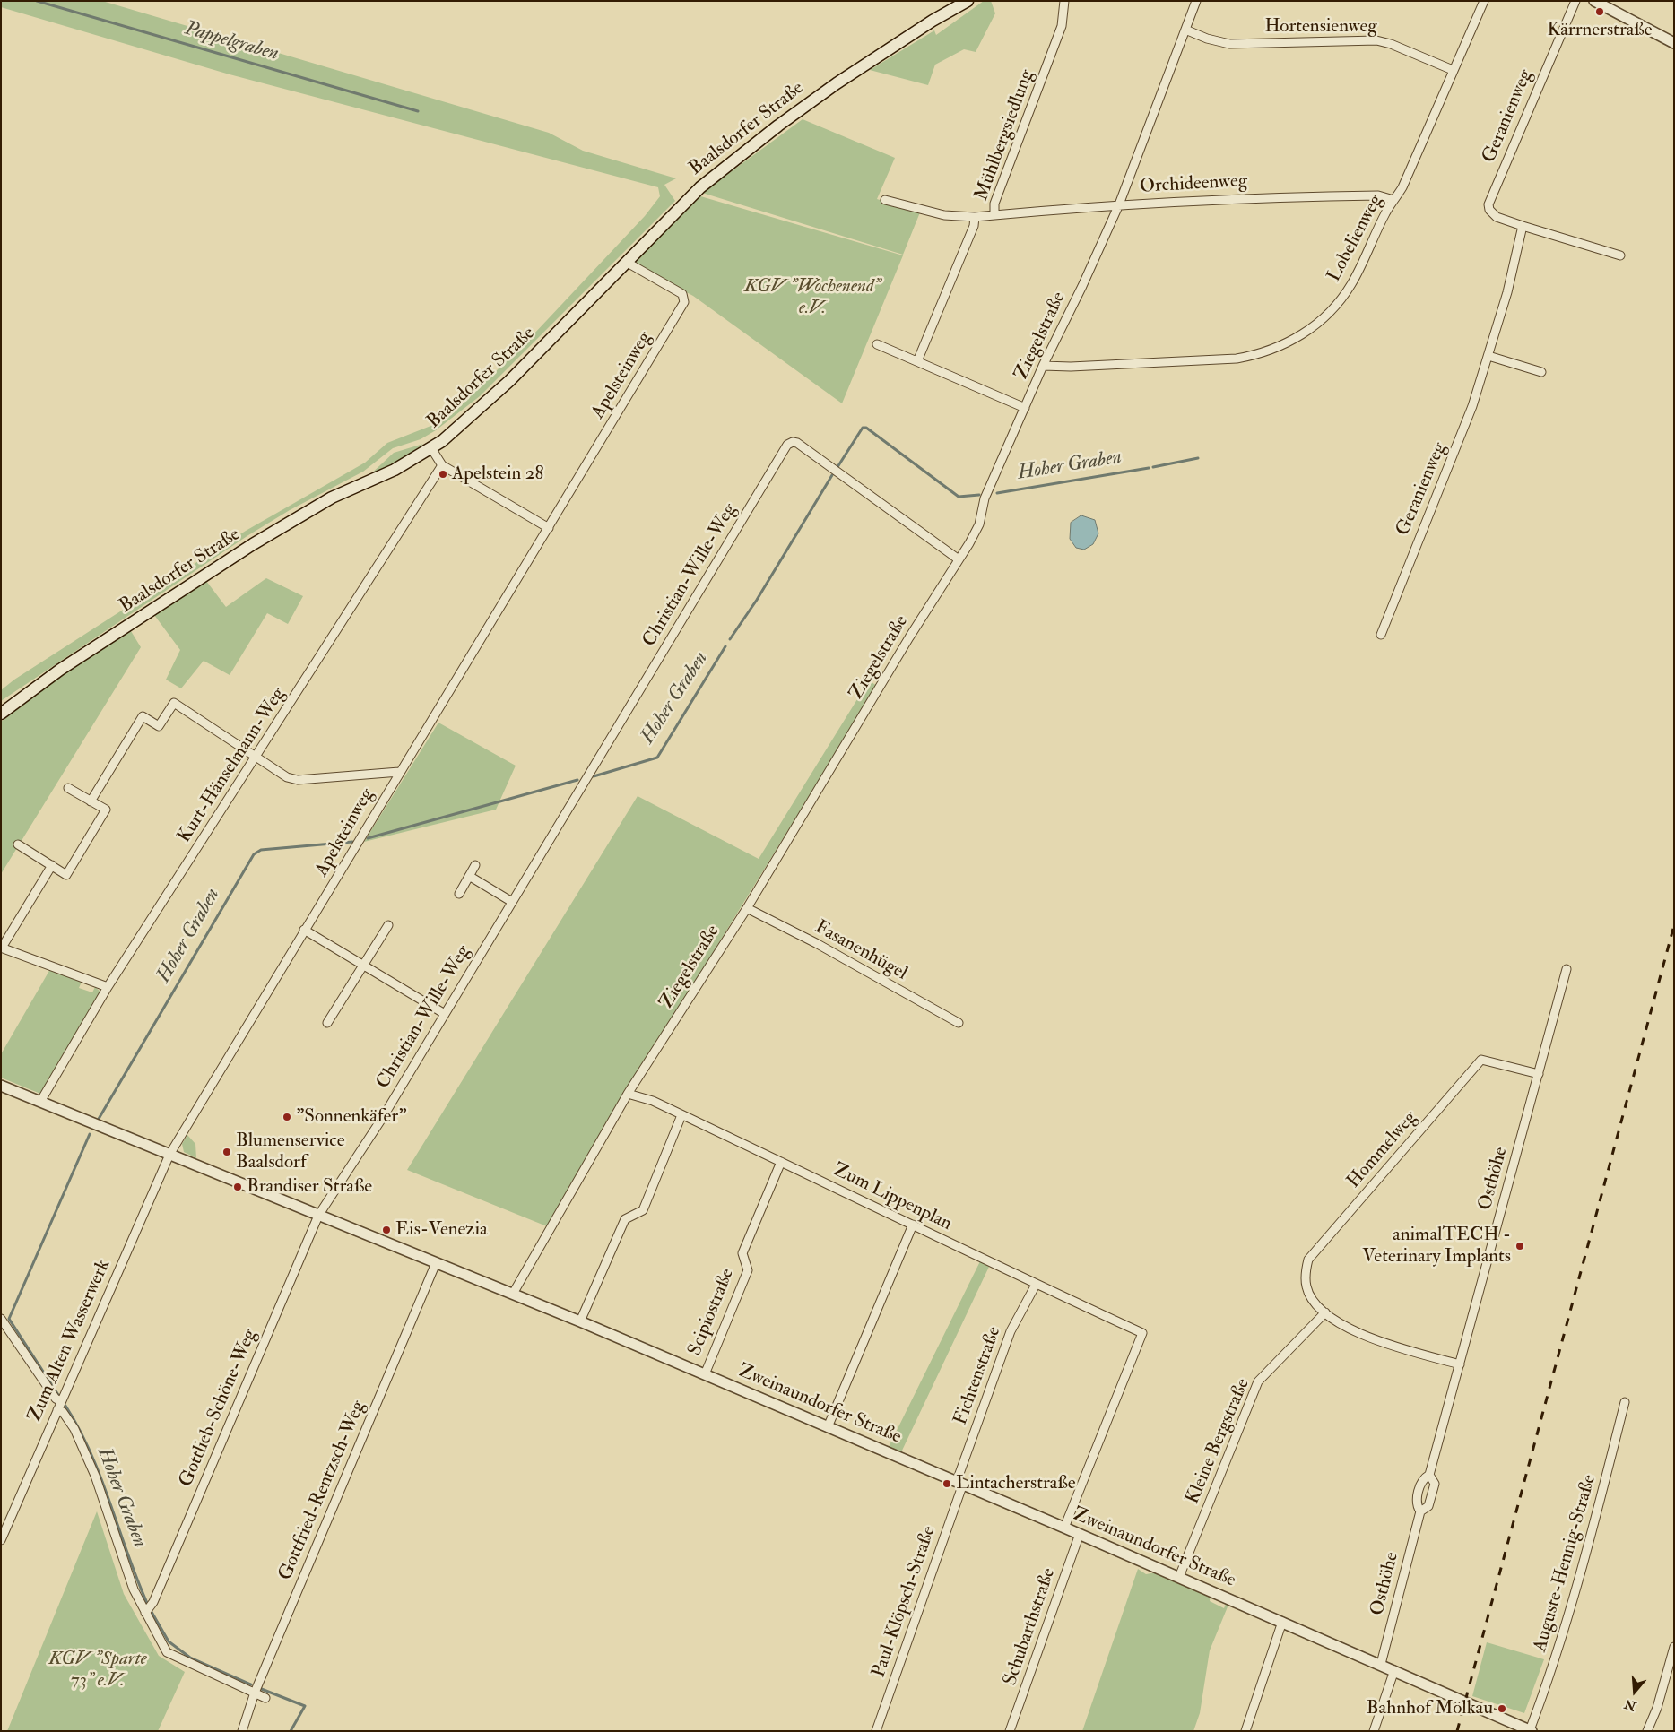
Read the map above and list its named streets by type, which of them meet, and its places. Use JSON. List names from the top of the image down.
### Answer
{
  "streets": {
    "main road": ["Baalsdorfer Straße"],
    "street": [
      "Hortensienweg",
      "Geranienweg",
      "Mühlbergsiedlung",
      "Orchideenweg",
      "Lobelienweg",
      "Ziegelstraße",
      "Apelsteinweg",
      "Christian-Wille-Weg",
      "Kurt-Hänselmann-Weg",
      "Fasanenhügel",
      "Hommelweg",
      "Osthöhe",
      "Zum Lippenplan",
      "Scipiostraße",
      "Zum Alten Wasserwerk",
      "Fichtenstraße",
      "Zweinaundorfer Straße",
      "Gottlieb-Schöne-Weg",
      "Kleine Bergstraße",
      "Gottfried-Rentzsch-Weg",
      "Auguste-Hennig-Straße",
      "Paul-Klöpsch-Straße",
      "Schubarthstraße"
    ]
  },
  "crossings": [
    ["Hortensienweg", "Lobelienweg"],
    ["Hortensienweg", "Ziegelstraße"],
    ["Baalsdorfer Straße", "Apelsteinweg"],
    ["Mühlbergsiedlung", "Orchideenweg"],
    ["Orchideenweg", "Lobelienweg"],
    ["Orchideenweg", "Ziegelstraße"],
    ["Lobelienweg", "Ziegelstraße"],
    ["Ziegelstraße", "Christian-Wille-Weg"],
    ["Ziegelstraße", "Fasanenhügel"],
    ["Ziegelstraße", "Zum Lippenplan"],
    ["Ziegelstraße", "Zweinaundorfer Straße"],
    ["Apelsteinweg", "Zum Alten Wasserwerk"],
    ["Christian-Wille-Weg", "Gottlieb-Schöne-Weg"],
    ["Hommelweg", "Osthöhe"],
    ["Hommelweg", "Kleine Bergstraße"],
    ["Osthöhe", "Zweinaundorfer Straße"],
    ["Zum Lippenplan", "Scipiostraße"],
    ["Zum Lippenplan", "Fichtenstraße"],
    ["Zum Lippenplan", "Zweinaundorfer Straße"],
    ["Scipiostraße", "Zweinaundorfer Straße"],
    ["Fichtenstraße", "Zweinaundorfer Straße"],
    ["Fichtenstraße", "Paul-Klöpsch-Straße"],
    ["Zweinaundorfer Straße", "Kleine Bergstraße"],
    ["Zweinaundorfer Straße", "Auguste-Hennig-Straße"],
    ["Zweinaundorfer Straße", "Paul-Klöpsch-Straße"],
    ["Zweinaundorfer Straße", "Schubarthstraße"]
  ],
  "water": ["Pappelgraben", "Hoher Graben"],
  "parks": ["KGV \"Wochenend\" e.V.", "KGV \"Sparte 73\" e.V."],
  "places": [
    "Kärrnerstraße",
    "Apelstein 28",
    "\"Sonnenkäfer\"",
    "Blumenservice Baalsdorf",
    "Brandiser Straße",
    "Eis-Venezia",
    "animalTECH - Veterinary Implants",
    "Lintacherstraße",
    "Bahnhof Mölkau"
  ],
  "north": "bottom"
}
